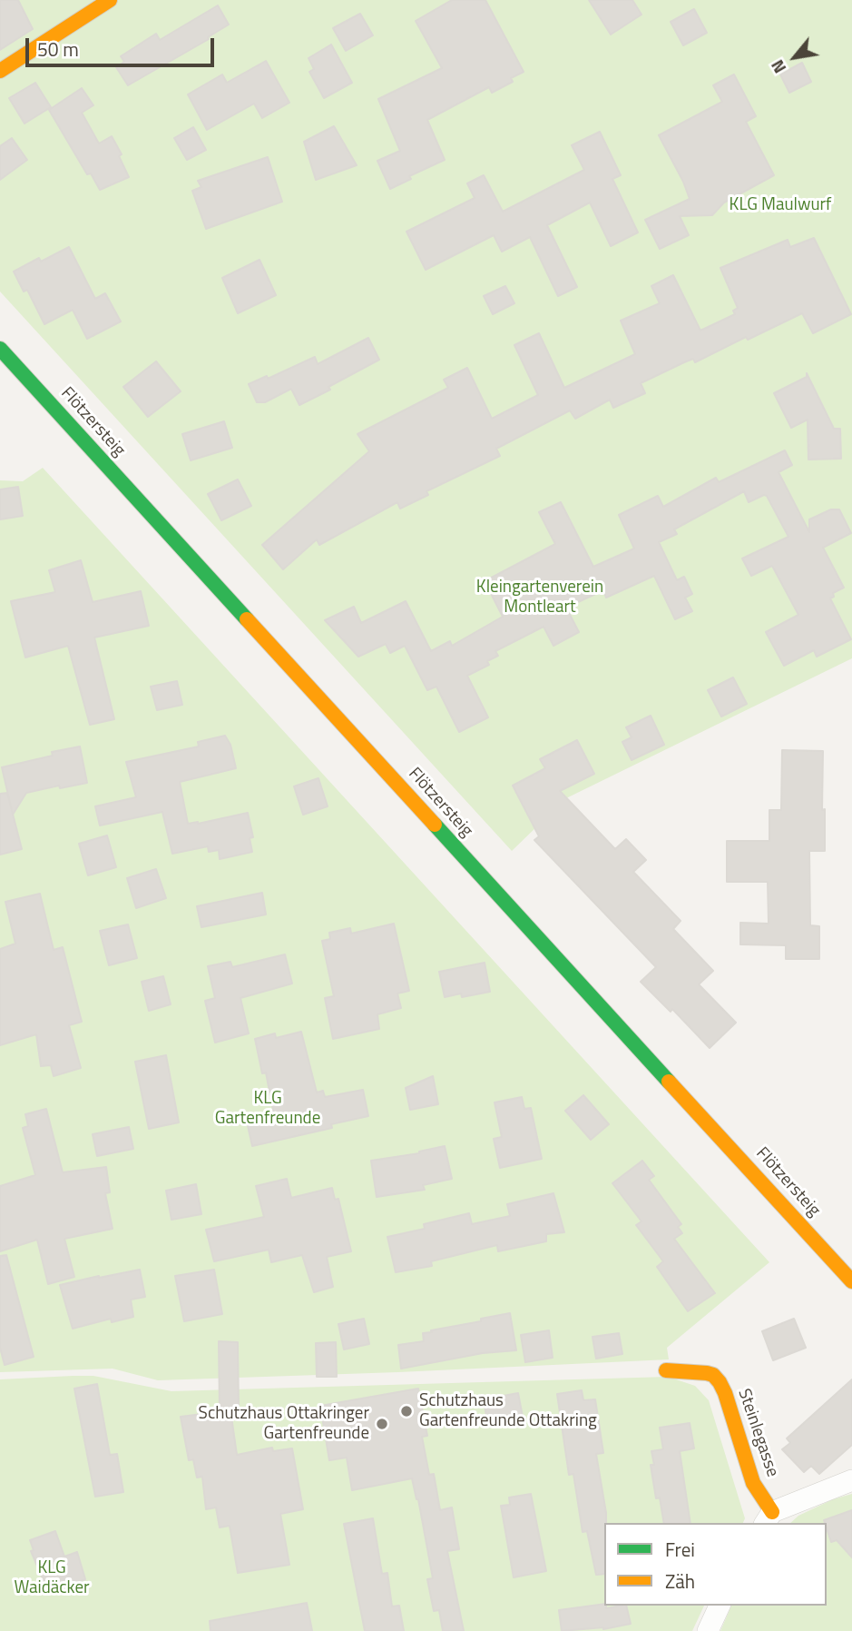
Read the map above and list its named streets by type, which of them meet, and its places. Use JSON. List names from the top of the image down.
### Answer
{
  "streets": {
    "main road": ["Flötzersteig", "Steinlegasse"]
  },
  "parks": [
    "KLG Maulwurf",
    "Kleingartenverein Montleart",
    "KLG Gartenfreunde",
    "KLG Waidäcker"
  ],
  "places": ["Schutzhaus Gartenfreunde Ottakring", "Schutzhaus Ottakringer Gartenfreunde"],
  "legend": ["Frei", "Zäh"],
  "scale_bar": "50 m",
  "north": "bottom left"
}
